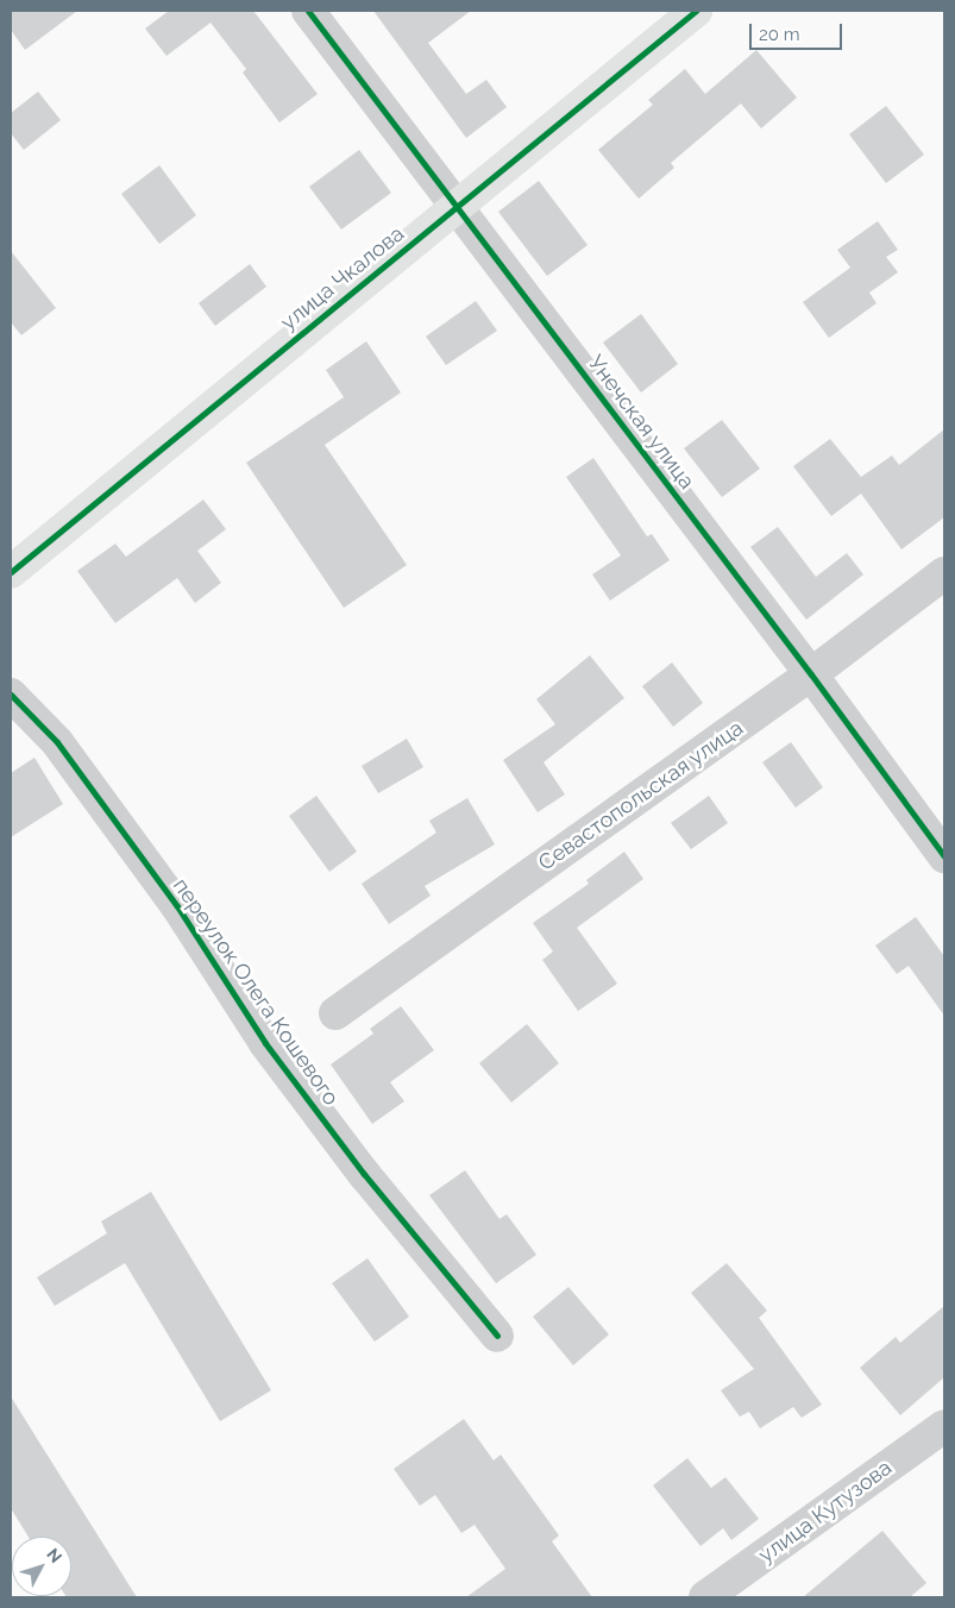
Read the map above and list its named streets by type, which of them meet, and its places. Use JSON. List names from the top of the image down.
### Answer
{
  "streets": {
    "street": [
      "улица Чкалова",
      "Унечская улица",
      "Севастопольская улица",
      "переулок Олега Кошевого",
      "улица Кутузова"
    ]
  },
  "crossings": [
    ["улица Чкалова", "Унечская улица"],
    ["Унечская улица", "Севастопольская улица"]
  ],
  "scale_bar": "20 m",
  "north": "top right"
}
